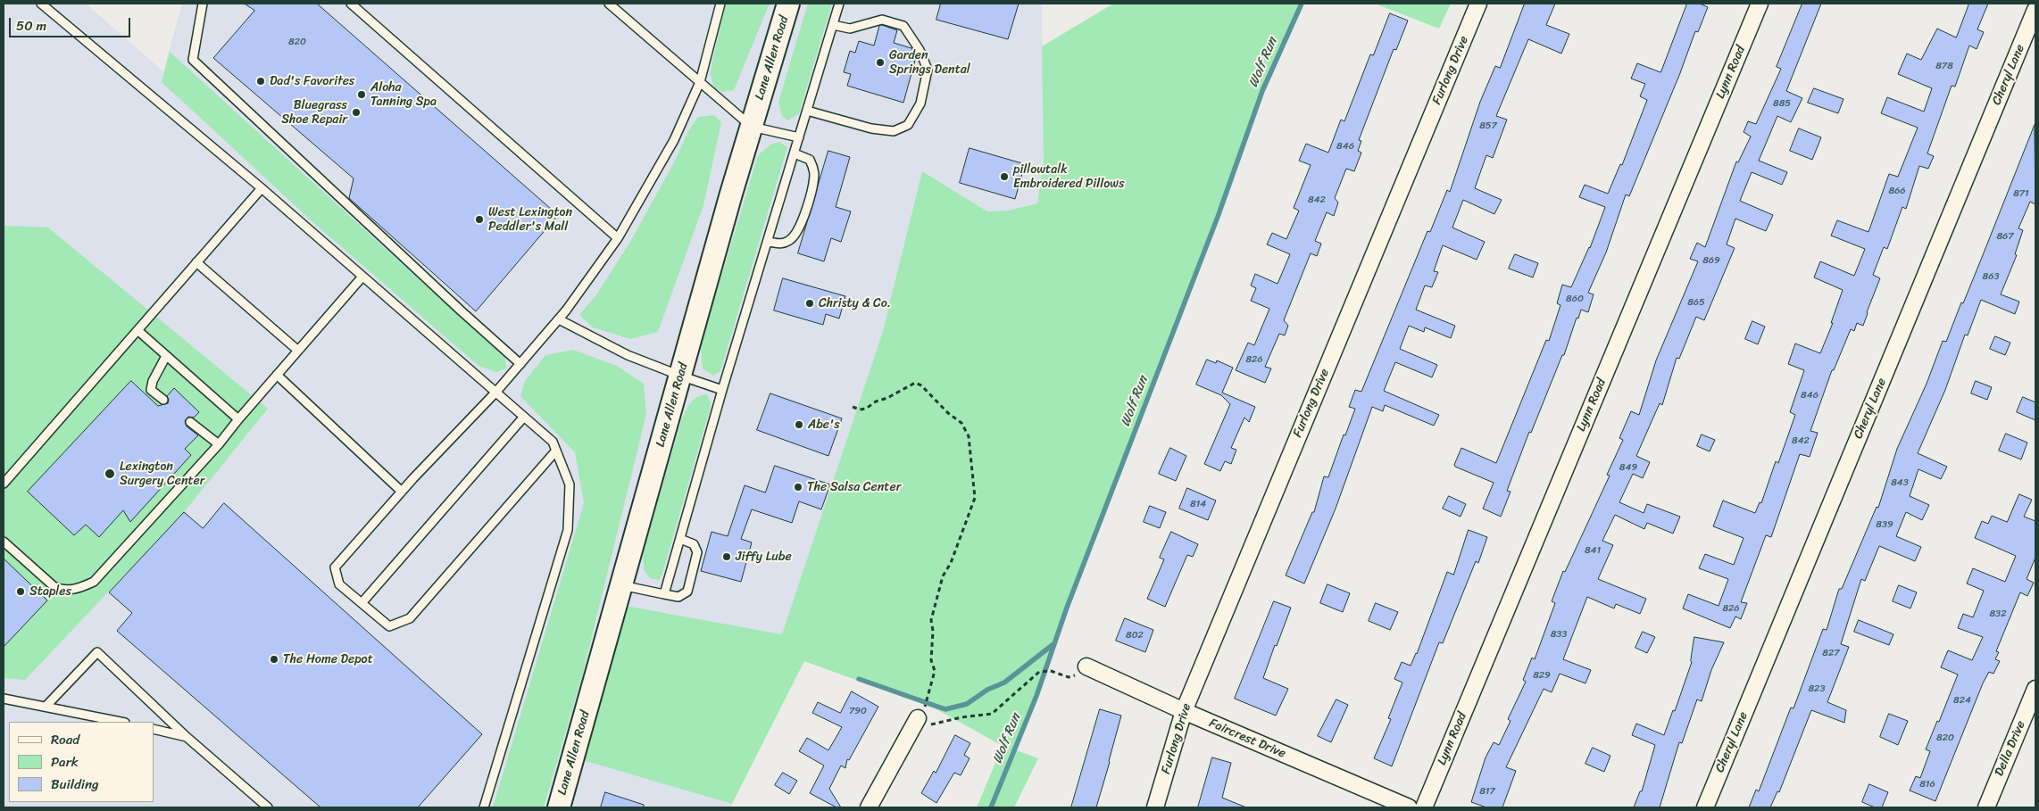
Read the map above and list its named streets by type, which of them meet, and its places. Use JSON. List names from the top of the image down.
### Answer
{
  "streets": {
    "main road": ["Lane Allen Road"],
    "street": [
      "Furlong Drive",
      "Lynn Road",
      "Cheryl Lane",
      "Faircrest Drive",
      "Della Drive"
    ]
  },
  "crossings": [
    ["Furlong Drive", "Faircrest Drive"]
  ],
  "water": ["Wolf Run"],
  "places": [
    "Garden Springs Dental",
    "Dad's Favorites",
    "Aloha Tanning Spa",
    "Bluegrass Shoe Repair",
    "pillowtalk Embroidered Pillows",
    "West Lexington Peddler's Mall",
    "Christy & Co.",
    "Abe's",
    "Lexington Surgery Center",
    "The Salsa Center",
    "Jiffy Lube",
    "Staples",
    "The Home Depot"
  ],
  "house_numbers": [
    "820",
    "878",
    "885",
    "857",
    "846",
    "866",
    "871",
    "842",
    "867",
    "869",
    "863",
    "860",
    "865",
    "826",
    "846",
    "842",
    "849",
    "843",
    "814",
    "839",
    "841",
    "826",
    "832",
    "833",
    "802",
    "827",
    "829",
    "823",
    "824",
    "790",
    "820",
    "816",
    "817"
  ],
  "legend": ["Road", "Park", "Building"],
  "scale_bar": "50 m"
}
